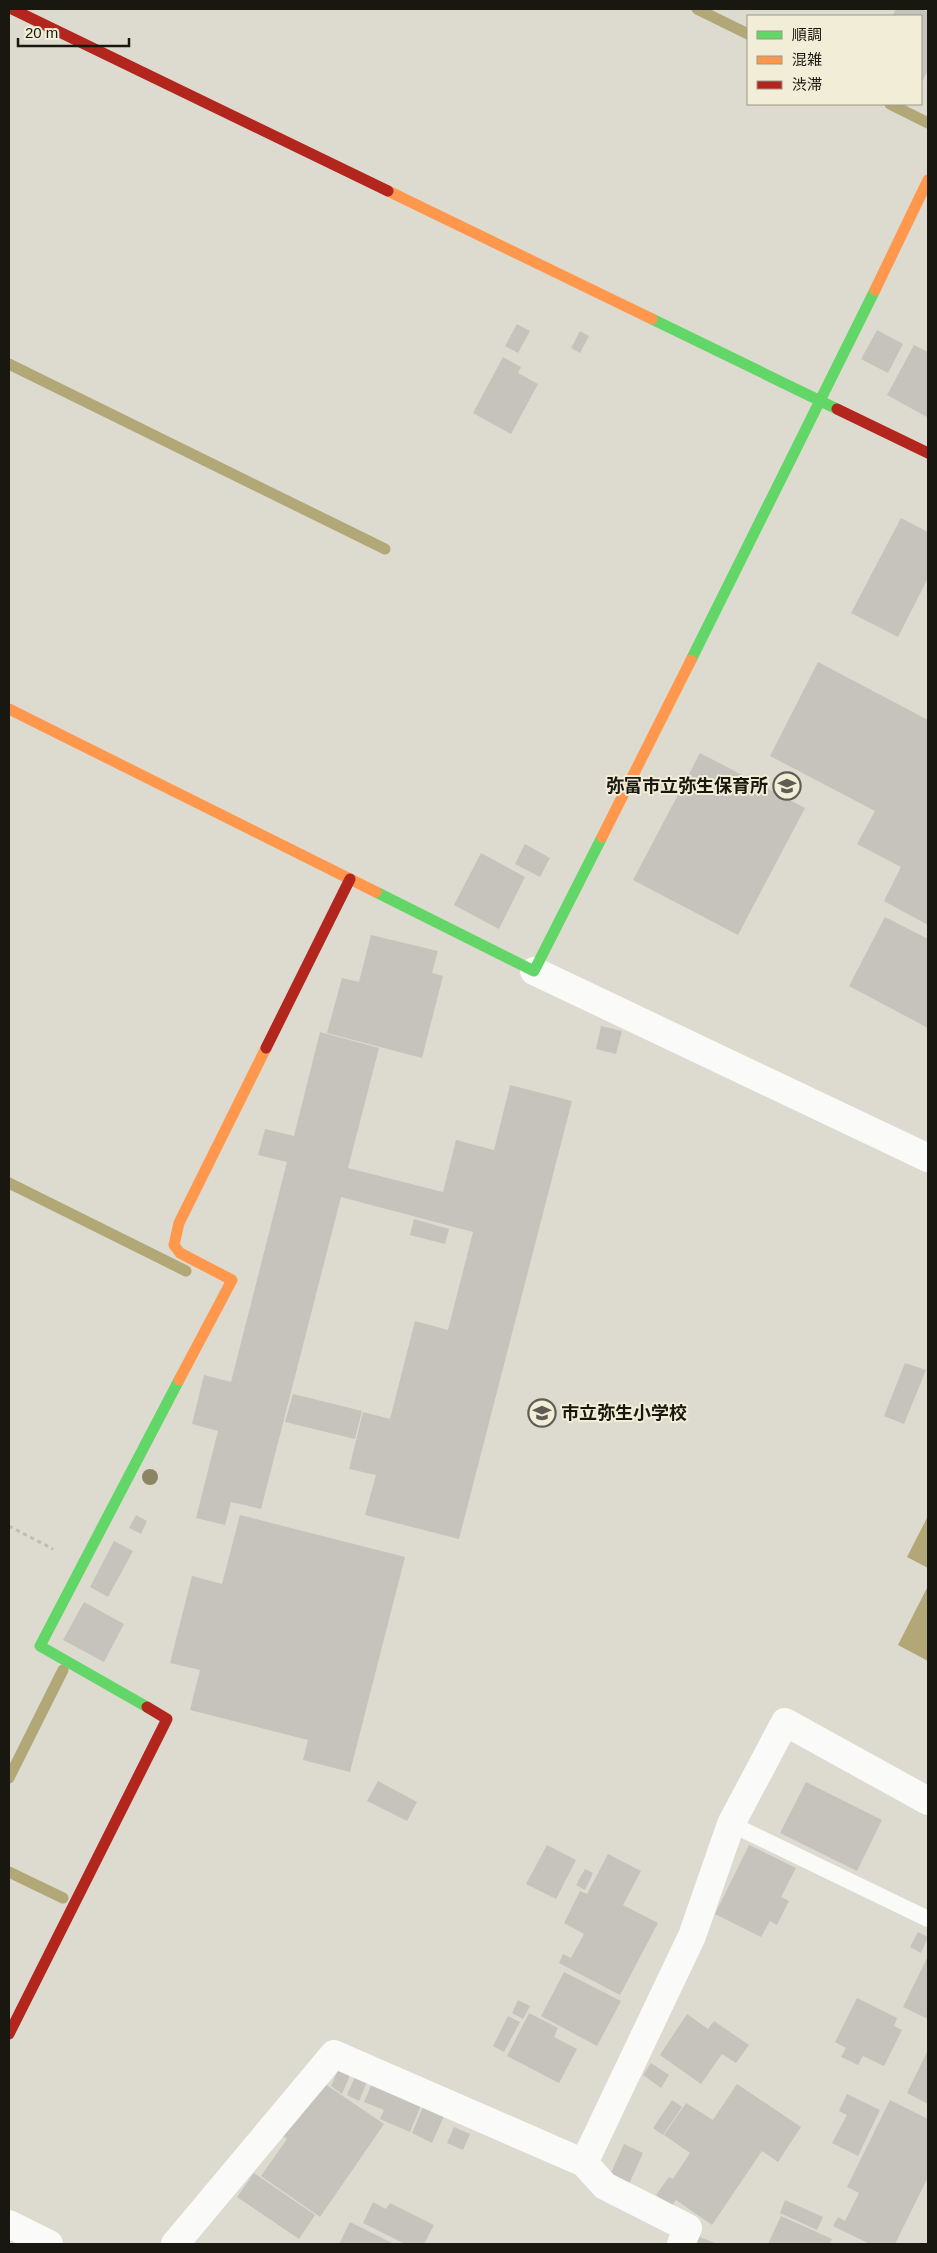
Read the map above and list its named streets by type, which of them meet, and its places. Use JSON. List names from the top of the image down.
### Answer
{
  "places": {
    "school or university": ["弥富市立弥生保育所", "市立弥生小学校"]
  },
  "legend": ["順調", "混雑", "渋滞"],
  "scale_bar": "20 m"
}
